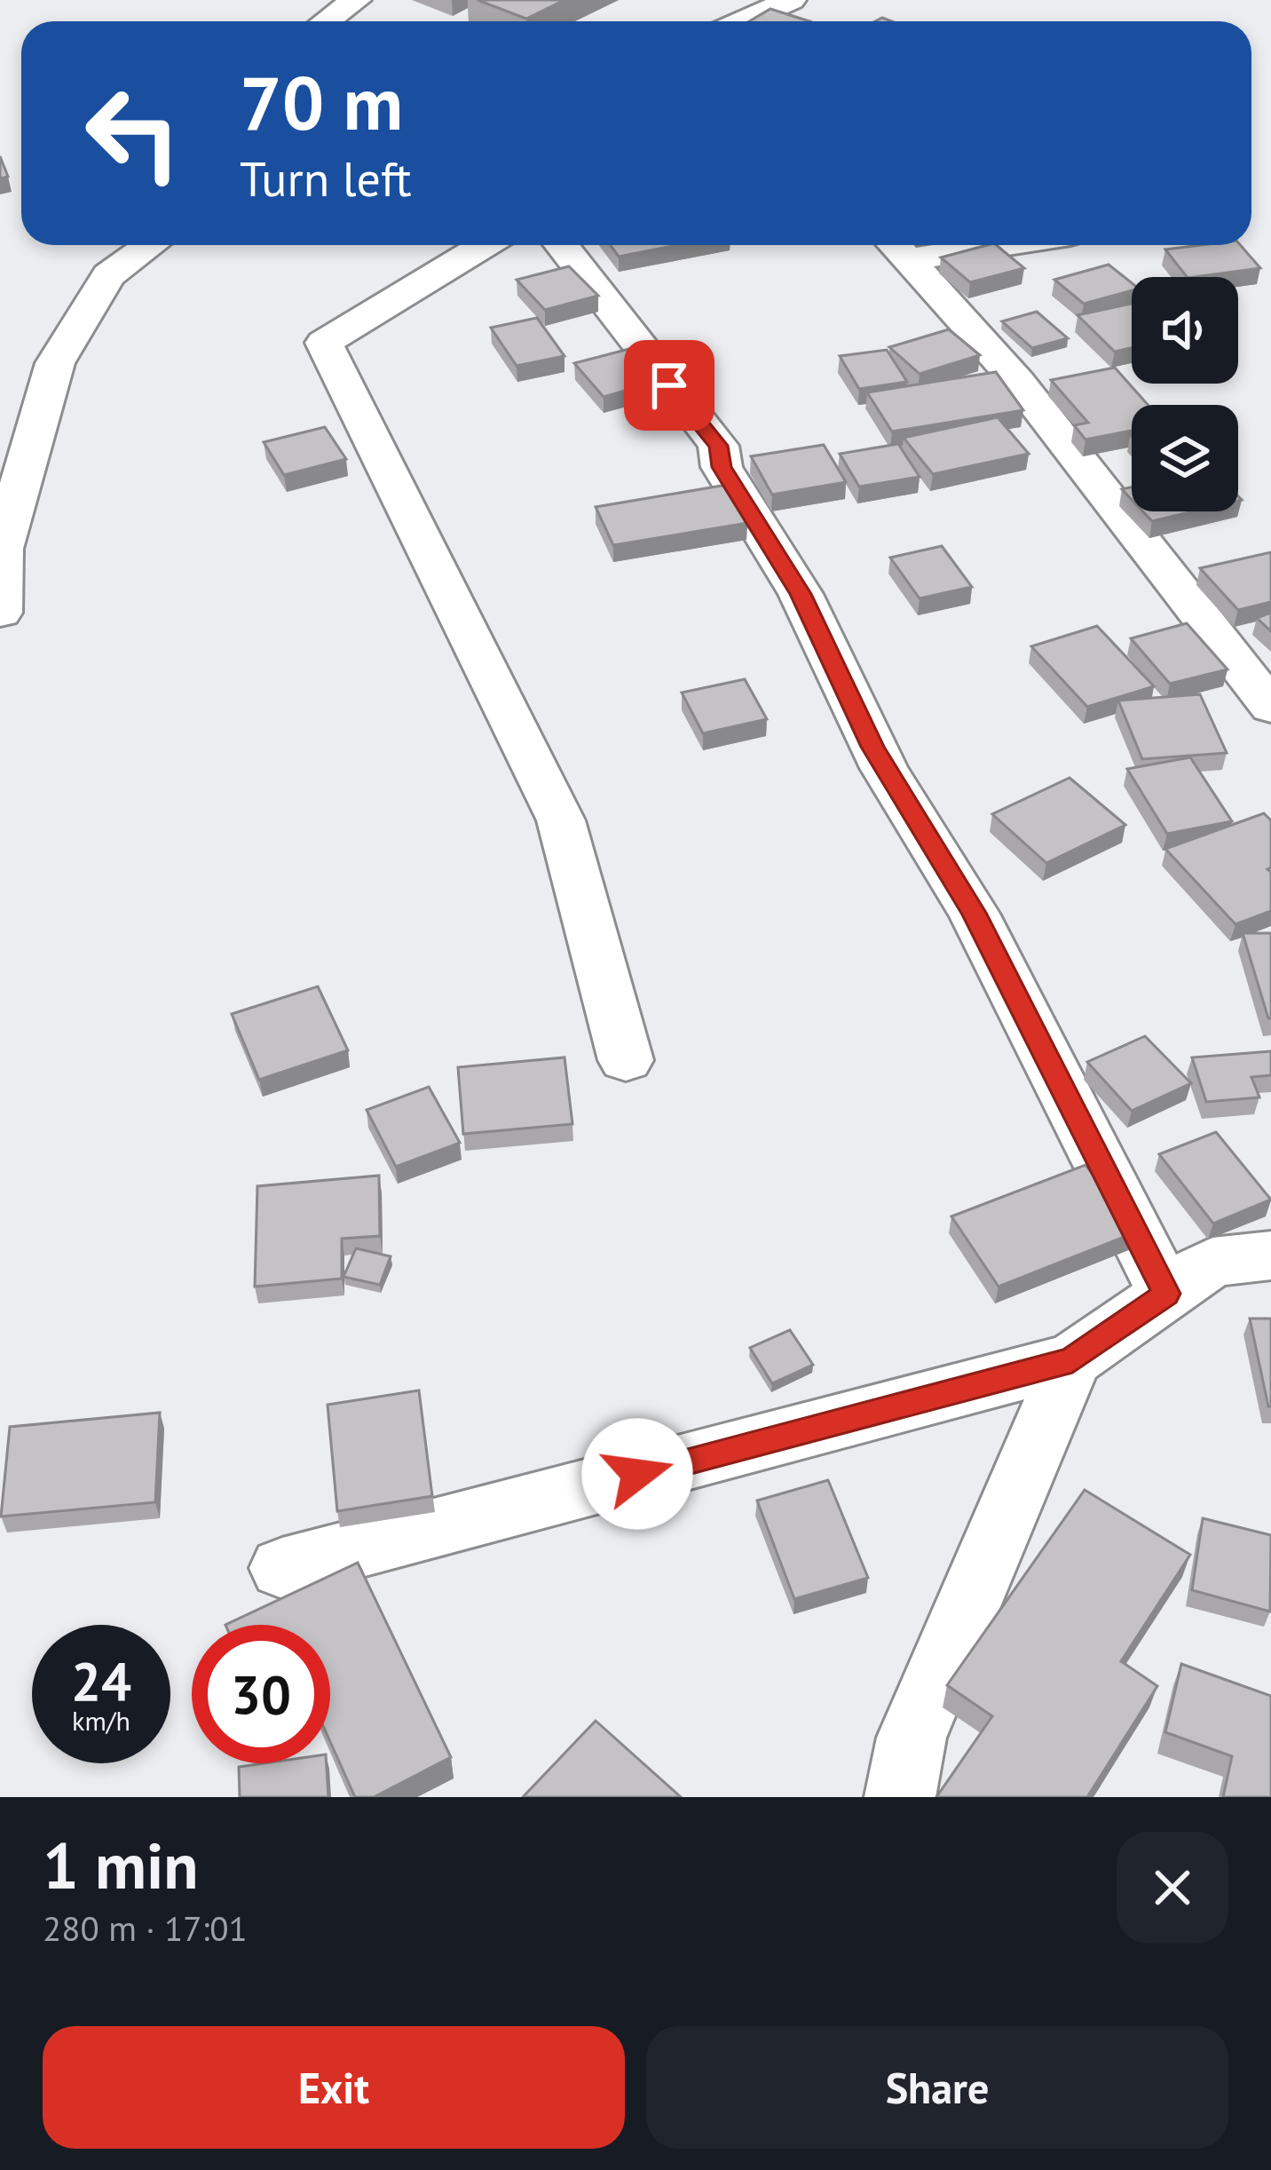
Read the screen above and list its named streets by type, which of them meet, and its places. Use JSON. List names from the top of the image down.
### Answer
{
  "page": {
    "turn": ["70 m", "Turn left"],
    "speed": "24 km/h",
    "limit": "30",
    "heading": ["1 min", "280 m · 17:01"],
    "buttons": ["Exit", "Share"]
  }
}
